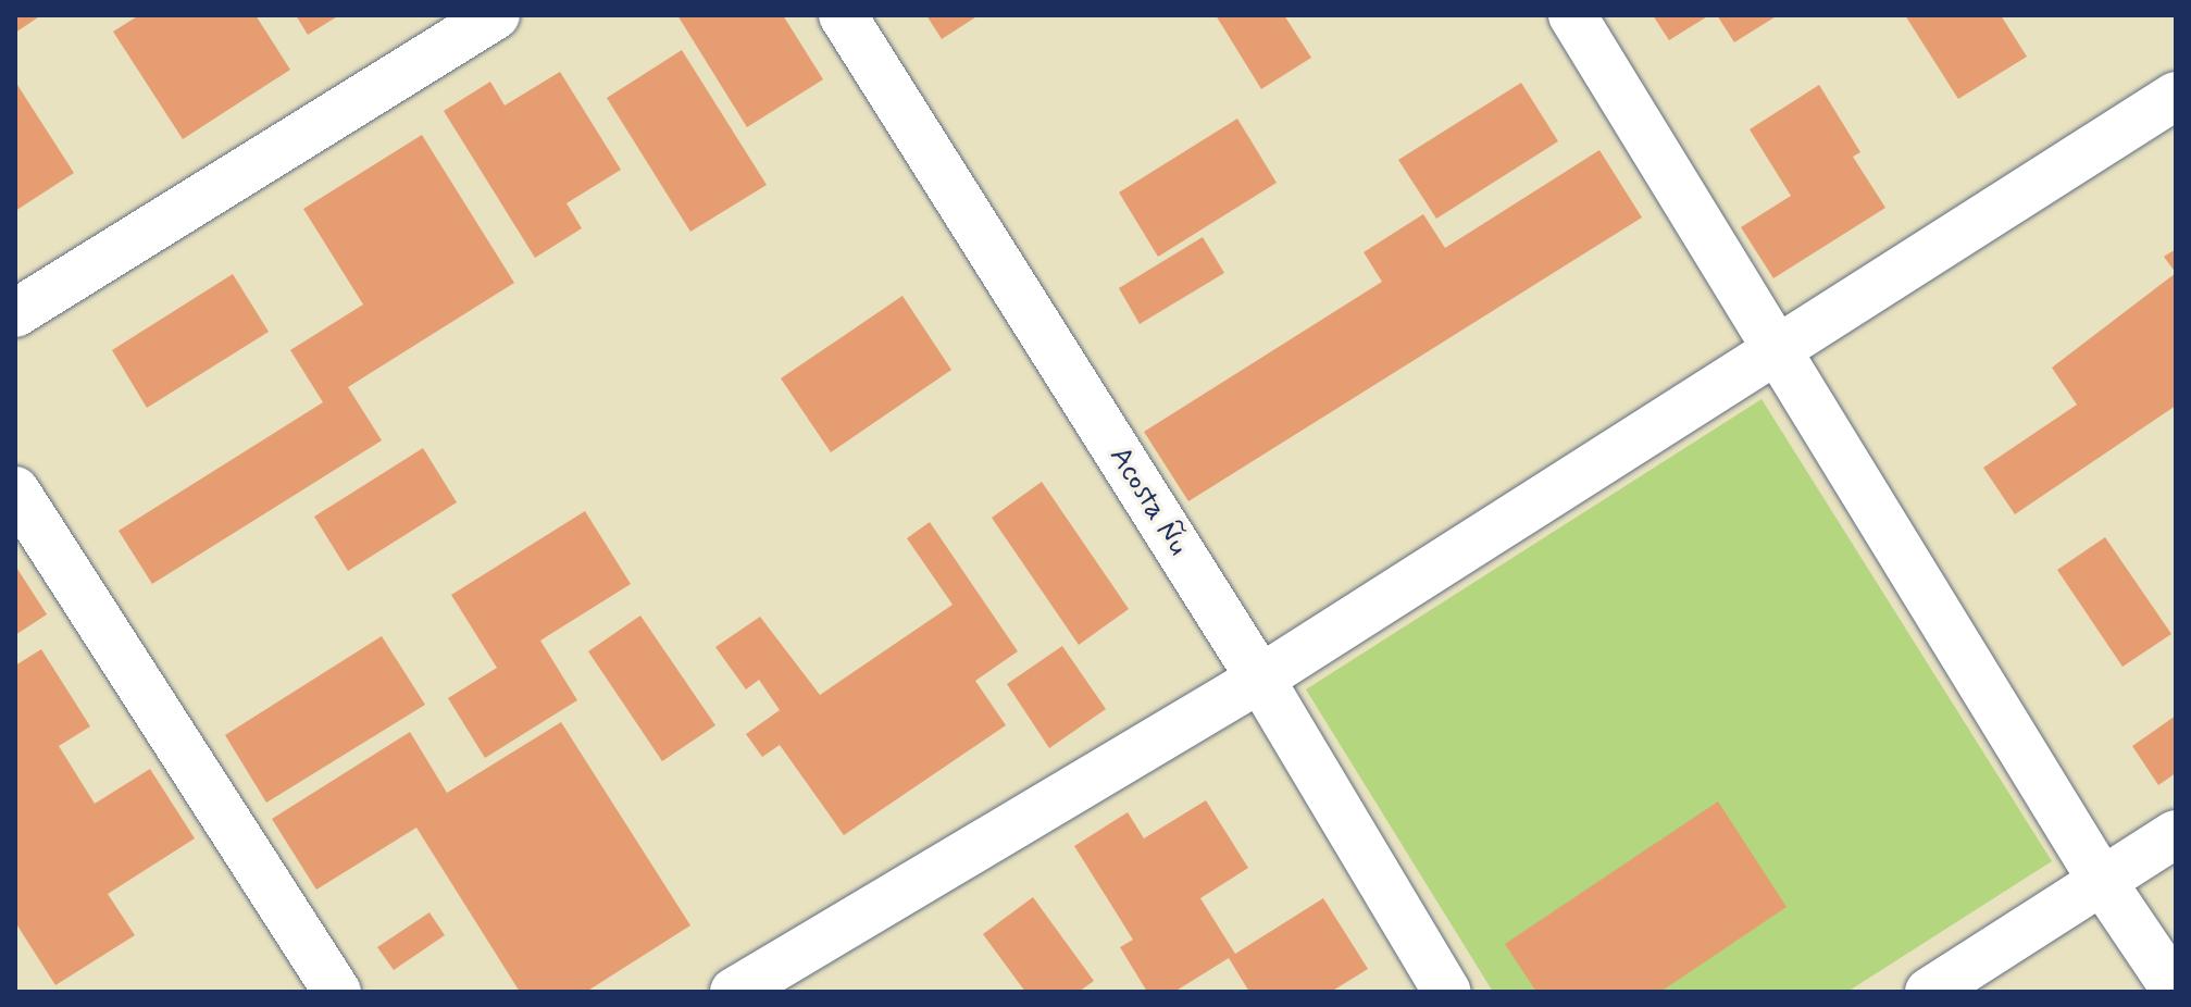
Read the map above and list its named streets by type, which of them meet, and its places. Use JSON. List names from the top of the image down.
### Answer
{
  "streets": {
    "street": ["Acosta Ñu"]
  }
}
